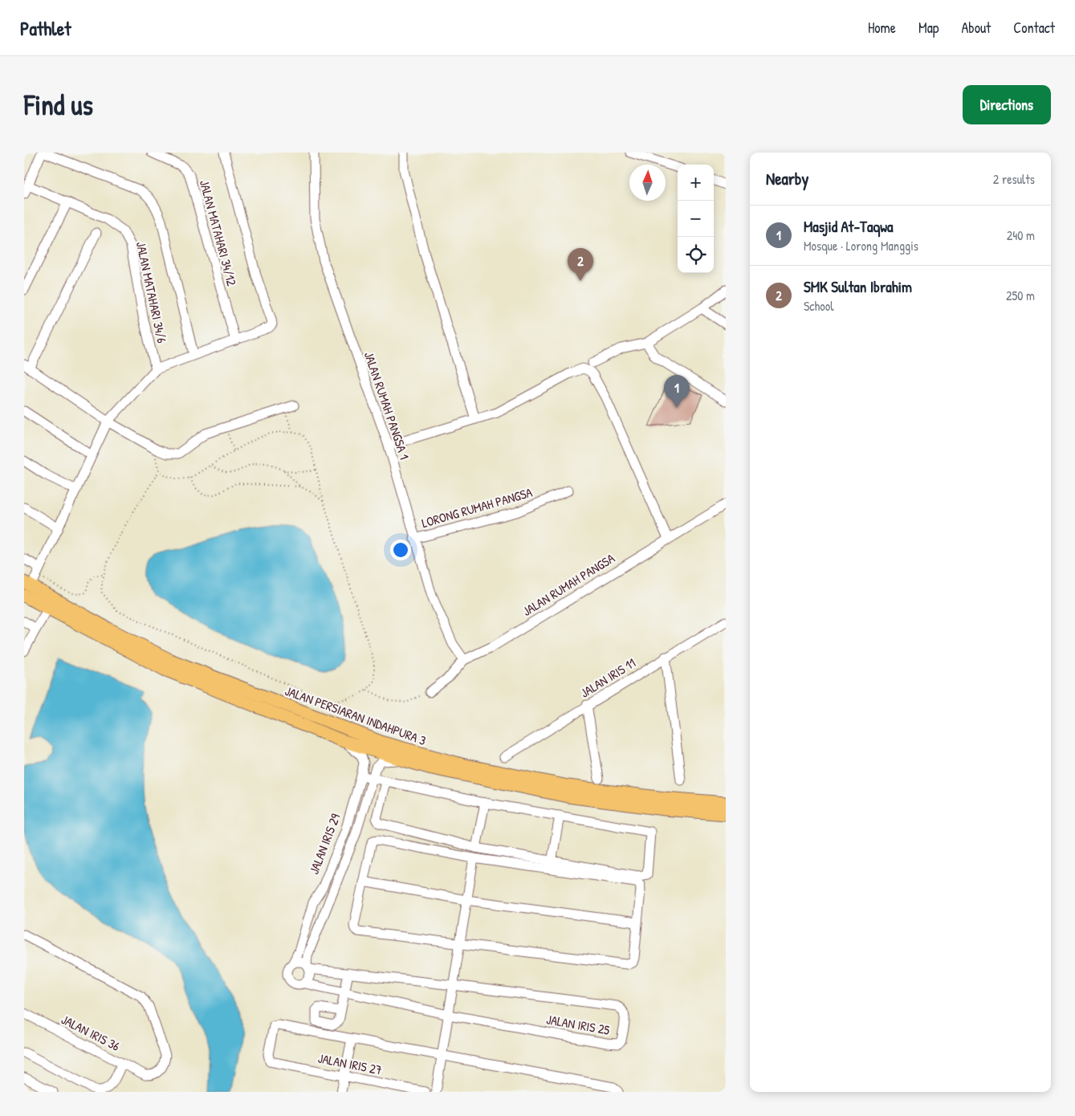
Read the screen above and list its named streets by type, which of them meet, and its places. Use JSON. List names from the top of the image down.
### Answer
{
  "streets": {
    "main road": ["JALAN PERSIARAN INDAHPURA 3"],
    "street": [
      "JALAN MATAHARI 34/12",
      "JALAN MATAHARI 34/6",
      "JALAN RUMAH PANGSA 1",
      "LORONG RUMAH PANGSA",
      "JALAN RUMAH PANGSA",
      "JALAN IRIS 11",
      "JALAN IRIS 29",
      "JALAN IRIS 25",
      "JALAN IRIS 36",
      "JALAN IRIS 27"
    ]
  },
  "crossings": [
    ["JALAN RUMAH PANGSA 1", "LORONG RUMAH PANGSA"],
    ["JALAN RUMAH PANGSA 1", "JALAN RUMAH PANGSA"],
    ["JALAN PERSIARAN INDAHPURA 3", "JALAN IRIS 29"],
    ["JALAN IRIS 29", "JALAN IRIS 25"]
  ],
  "north": "top",
  "page": {
    "header": "Pathlet",
    "nav": [
      "Home",
      "Map",
      "About",
      "Contact"
    ],
    "buttons": "Directions",
    "title": "Find us",
    "heading": ["Nearby", "2 results"],
    "map_buttons": ["+", "−"],
    "list": [
      {
        "mark": "1",
        "name": "Masjid At-Taqwa",
        "note": "Mosque · Lorong Manggis",
        "value": "240 m"
      },
      {
        "mark": "2",
        "name": "SMK Sultan Ibrahim",
        "note": "School",
        "value": "250 m"
      }
    ],
    "pins": ["2", "1"]
  }
}
